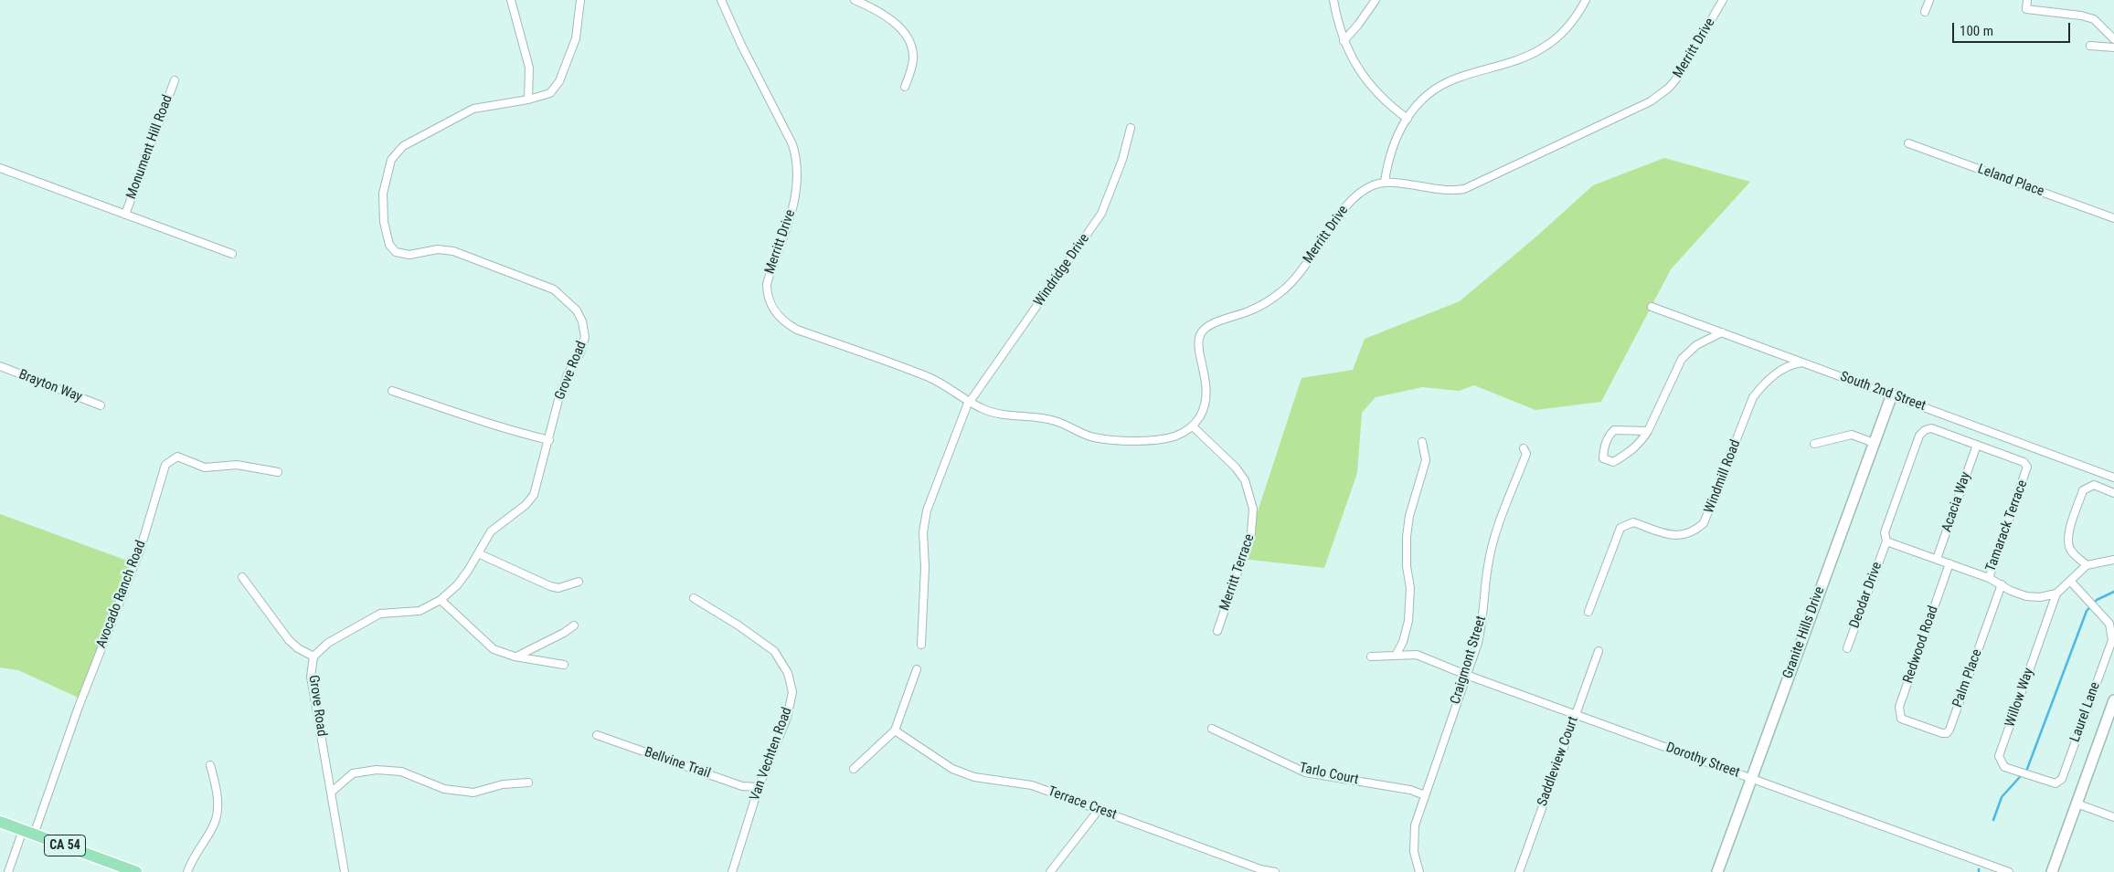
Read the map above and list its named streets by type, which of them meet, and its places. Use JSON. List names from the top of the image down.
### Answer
{
  "streets": {
    "main road": ["CA 54"],
    "street": [
      "Merritt Drive",
      "Monument Hill Road",
      "Leland Place",
      "Windridge Drive",
      "Grove Road",
      "Brayton Way",
      "South 2nd Street",
      "Windmill Road",
      "Acacia Way",
      "Tamarack Terrace",
      "Merritt Terrace",
      "Avocado Ranch Road",
      "Deodar Drive",
      "Granite Hills Drive",
      "Redwood Road",
      "Craigmont Street",
      "Palm Place",
      "Willow Way",
      "Laurel Lane",
      "Van Vechten Road",
      "Dorothy Street",
      "Saddleview Court",
      "Bellvine Trail",
      "Tarlo Court",
      "Terrace Crest"
    ]
  },
  "crossings": [
    ["Merritt Drive", "Windridge Drive"],
    ["Merritt Drive", "Merritt Terrace"],
    ["South 2nd Street", "Windmill Road"],
    ["South 2nd Street", "Granite Hills Drive"],
    ["Acacia Way", "Tamarack Terrace"],
    ["Acacia Way", "Deodar Drive"],
    ["Tamarack Terrace", "Deodar Drive"],
    ["Avocado Ranch Road", "CA 54"],
    ["Granite Hills Drive", "Dorothy Street"],
    ["Redwood Road", "Palm Place"],
    ["Craigmont Street", "Dorothy Street"],
    ["Craigmont Street", "Tarlo Court"],
    ["Willow Way", "Laurel Lane"],
    ["Van Vechten Road", "Bellvine Trail"],
    ["Dorothy Street", "Saddleview Court"]
  ],
  "scale_bar": "100 m"
}
